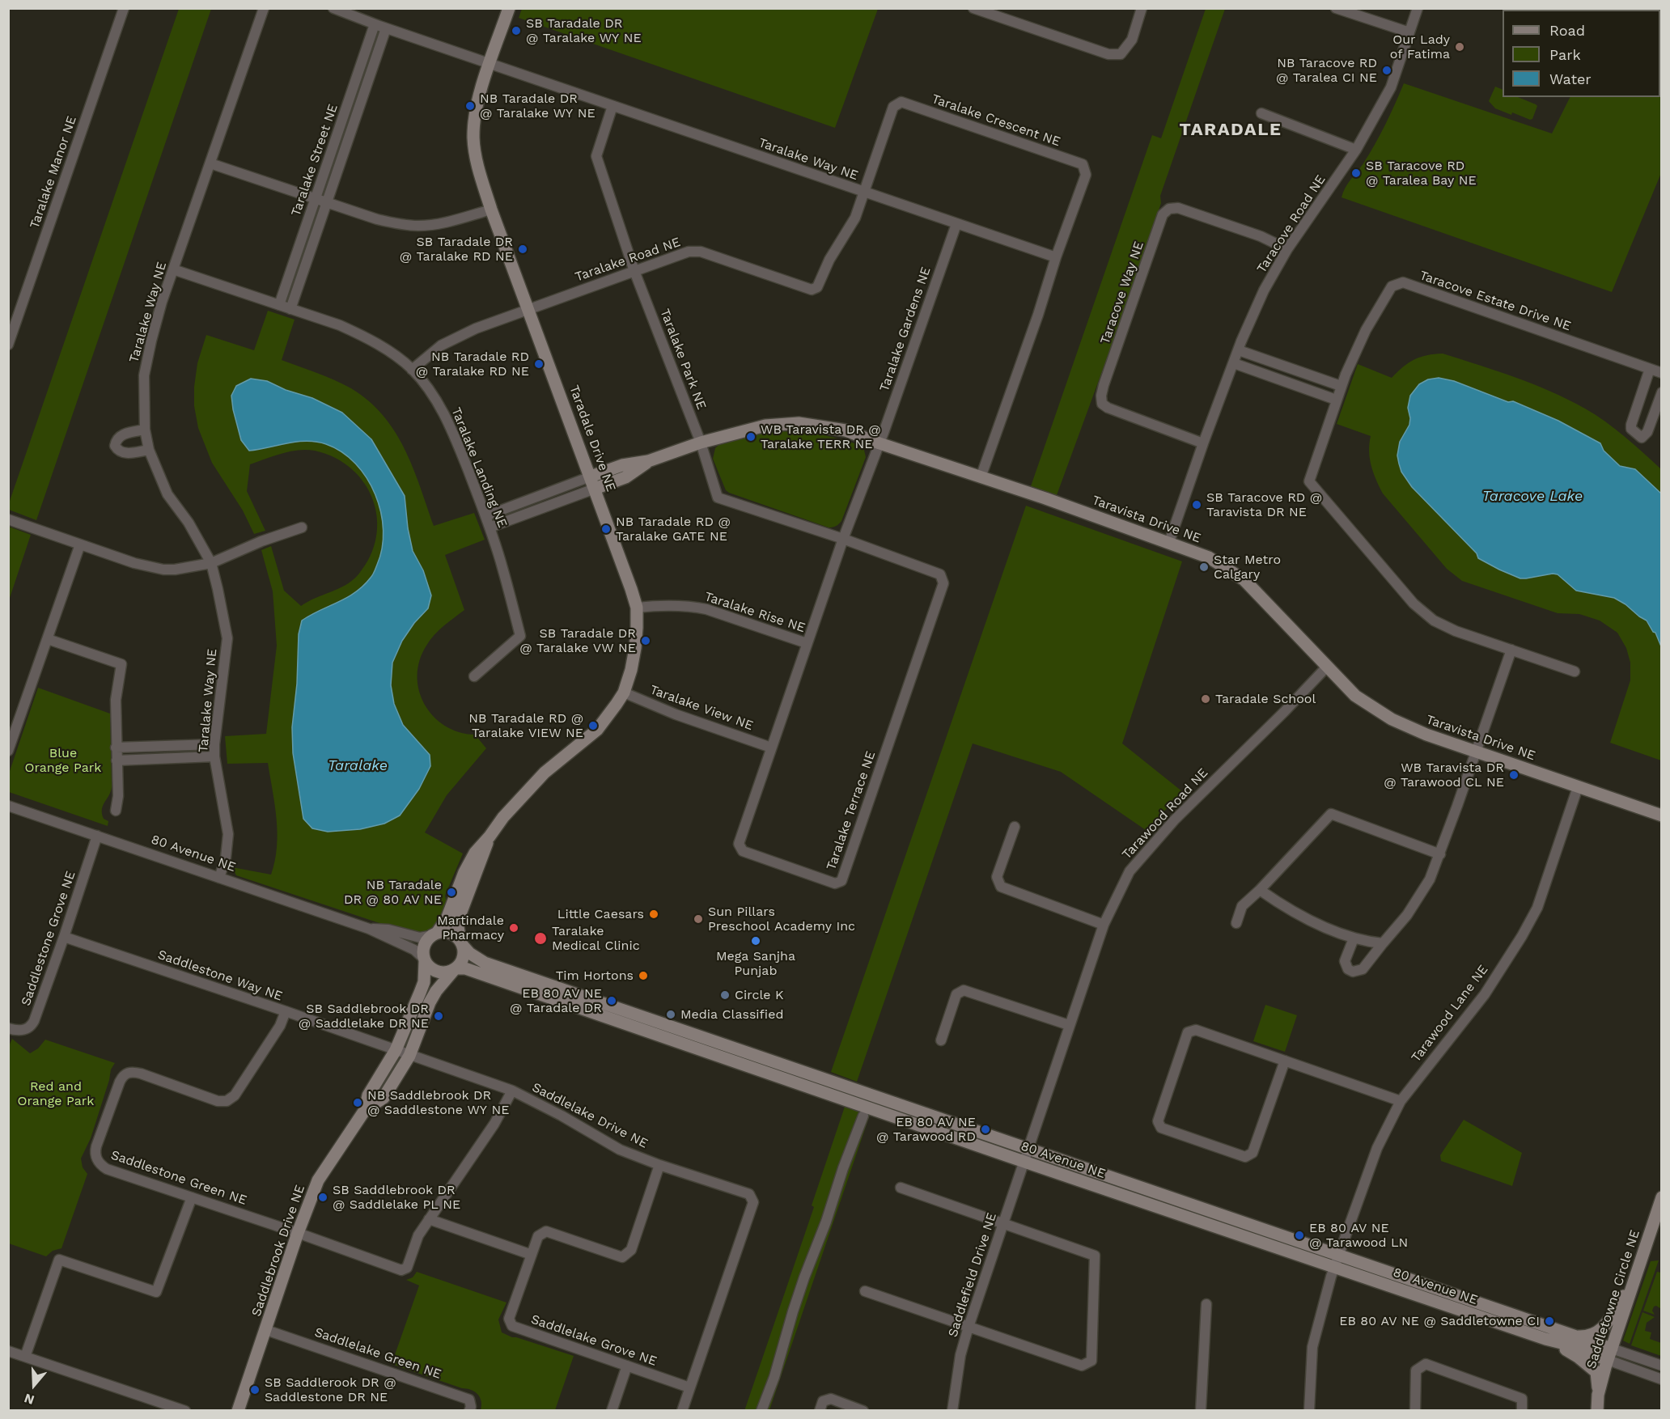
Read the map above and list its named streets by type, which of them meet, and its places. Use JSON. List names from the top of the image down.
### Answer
{
  "streets": {
    "street": [
      "Taralake Crescent NE",
      "Taralake Way NE",
      "Taralake Street NE",
      "Taralake Manor NE",
      "Taracove Road NE",
      "Taralake Road NE",
      "Taracove Way NE",
      "Taracove Estate Drive NE",
      "Taralake Gardens NE",
      "Taralake Park NE",
      "Taradale Drive NE",
      "Taralake Landing NE",
      "Taravista Drive NE",
      "Taralake Rise NE",
      "Taralake View NE",
      "Taralake Terrace NE",
      "Tarawood Road NE",
      "80 Avenue NE",
      "Saddlestone Grove NE",
      "Saddlestone Way NE",
      "Tarawood Lane NE",
      "Saddlelake Drive NE",
      "Saddlestone Green NE",
      "Saddlebrook Drive NE",
      "Saddlefield Drive NE",
      "Saddletowne Circle NE",
      "Saddlelake Grove NE",
      "Saddlelake Green NE"
    ]
  },
  "crossings": [
    ["Taralake Crescent NE", "Taralake Way NE"],
    ["Taralake Crescent NE", "Taralake Road NE"],
    ["Taralake Way NE", "Taralake Street NE"],
    ["Taralake Way NE", "Taralake Road NE"],
    ["Taralake Way NE", "Taralake Gardens NE"],
    ["Taralake Way NE", "Taralake Park NE"],
    ["Taralake Way NE", "Taradale Drive NE"],
    ["Taralake Way NE", "Taralake Landing NE"],
    ["Taralake Way NE", "80 Avenue NE"],
    ["Taralake Street NE", "Taralake Landing NE"],
    ["Taracove Road NE", "Taracove Way NE"],
    ["Taracove Road NE", "Taravista Drive NE"],
    ["Taralake Road NE", "Taralake Park NE"],
    ["Taralake Road NE", "Taradale Drive NE"],
    ["Taralake Road NE", "Taralake Landing NE"],
    ["Taralake Gardens NE", "Taravista Drive NE"],
    ["Taralake Gardens NE", "Taralake Terrace NE"],
    ["Taralake Park NE", "Taravista Drive NE"],
    ["Taralake Park NE", "Taralake Terrace NE"],
    ["Taradale Drive NE", "Taravista Drive NE"],
    ["Taradale Drive NE", "Taralake Rise NE"],
    ["Taradale Drive NE", "Taralake View NE"],
    ["Taradale Drive NE", "80 Avenue NE"],
    ["Taradale Drive NE", "Saddlebrook Drive NE"],
    ["Taravista Drive NE", "Taralake Terrace NE"],
    ["Taravista Drive NE", "Tarawood Road NE"],
    ["Taravista Drive NE", "Tarawood Lane NE"],
    ["Taralake Rise NE", "Taralake Terrace NE"],
    ["Taralake View NE", "Taralake Terrace NE"],
    ["Tarawood Road NE", "80 Avenue NE"],
    ["Tarawood Road NE", "Saddlefield Drive NE"],
    ["80 Avenue NE", "Saddlestone Grove NE"],
    ["80 Avenue NE", "Tarawood Lane NE"],
    ["80 Avenue NE", "Saddlebrook Drive NE"],
    ["80 Avenue NE", "Saddlefield Drive NE"],
    ["80 Avenue NE", "Saddletowne Circle NE"],
    ["Saddlestone Grove NE", "Saddlestone Way NE"],
    ["Saddlestone Way NE", "Saddlelake Drive NE"],
    ["Saddlestone Way NE", "Saddlestone Green NE"],
    ["Saddlestone Way NE", "Saddlebrook Drive NE"],
    ["Saddlelake Drive NE", "Saddlestone Green NE"],
    ["Saddlelake Drive NE", "Saddlebrook Drive NE"],
    ["Saddlelake Drive NE", "Saddlelake Grove NE"],
    ["Saddlestone Green NE", "Saddlebrook Drive NE"],
    ["Saddlebrook Drive NE", "Saddlelake Green NE"]
  ],
  "districts": ["TARADALE"],
  "water": ["Taracove Lake", "Taralake"],
  "parks": ["Blue Orange Park", "Red and Orange Park"],
  "places": [
    "SB Taradale DR @ Taralake WY NE",
    "Our Lady of Fatima",
    "NB Taracove RD @ Taralea CI NE",
    "NB Taradale DR @ Taralake WY NE",
    "SB Taracove RD @ Taralea Bay NE",
    "SB Taradale DR @ Taralake RD NE",
    "NB Taradale RD @ Taralake RD NE",
    "WB Taravista DR @ Taralake TERR NE",
    "SB Taracove RD @ Taravista DR NE",
    "NB Taradale RD @ Taralake GATE NE",
    "Star Metro Calgary",
    "SB Taradale DR @ Taralake VW NE",
    "Taradale School",
    "NB Taradale RD @ Taralake VIEW NE",
    "WB Taravista DR @ Tarawood CL NE",
    "NB Taradale DR @ 80 AV NE",
    "Little Caesars",
    "Sun Pillars Preschool Academy Inc",
    "Martindale Pharmacy",
    "Taralake Medical Clinic",
    "Mega Sanjha Punjab",
    "Tim Hortons",
    "Circle K",
    "EB 80 AV NE @ Taradale DR",
    "Media Classified",
    "SB Saddlebrook DR @ Saddlelake DR NE",
    "NB Saddlebrook DR @ Saddlestone WY NE",
    "EB 80 AV NE @ Tarawood RD",
    "SB Saddlebrook DR @ Saddlelake PL NE",
    "EB 80 AV NE @ Tarawood LN",
    "EB 80 AV NE @ Saddletowne CI",
    "SB Saddlerook DR @ Saddlestone DR NE"
  ],
  "legend": ["Road", "Park", "Water"],
  "north": "bottom"
}
